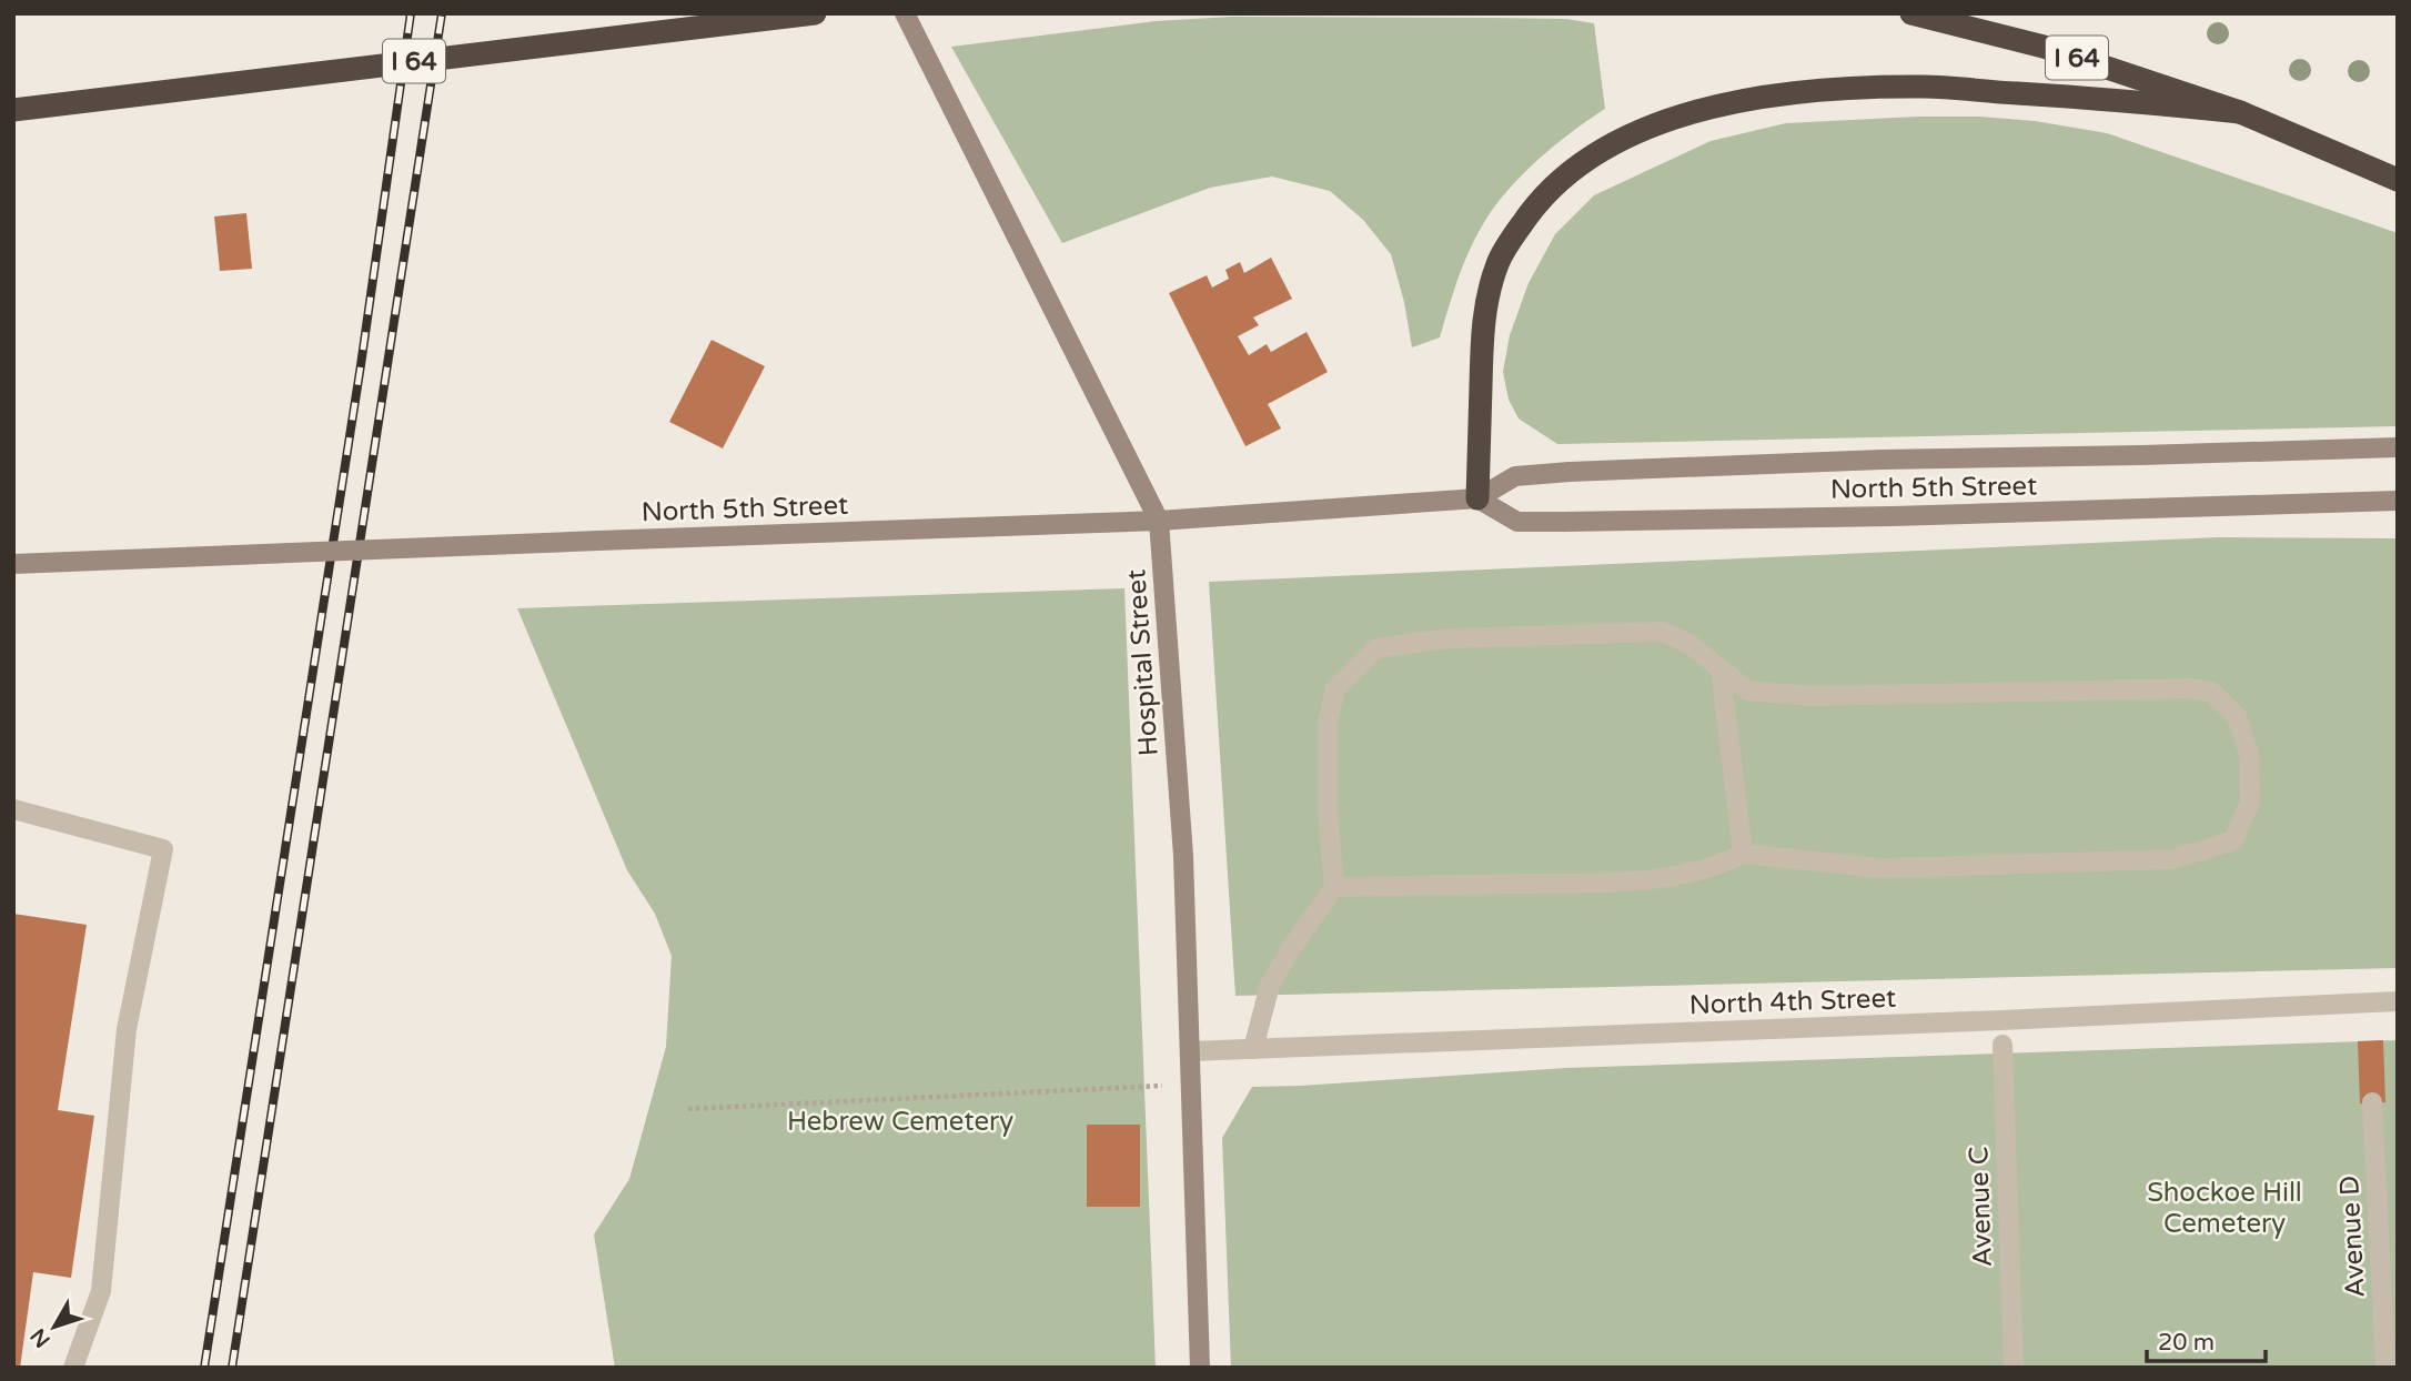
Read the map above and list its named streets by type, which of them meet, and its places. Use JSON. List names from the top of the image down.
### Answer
{
  "streets": {
    "highway": ["I 64"],
    "main road": ["North 5th Street", "Hospital Street"],
    "street": ["North 4th Street", "Avenue C", "Avenue D"]
  },
  "crossings": [
    ["North 5th Street", "Hospital Street"],
    ["Hospital Street", "North 4th Street"]
  ],
  "parks": ["Hebrew Cemetery", "Shockoe Hill Cemetery"],
  "scale_bar": "20 m",
  "north": "bottom left"
}
